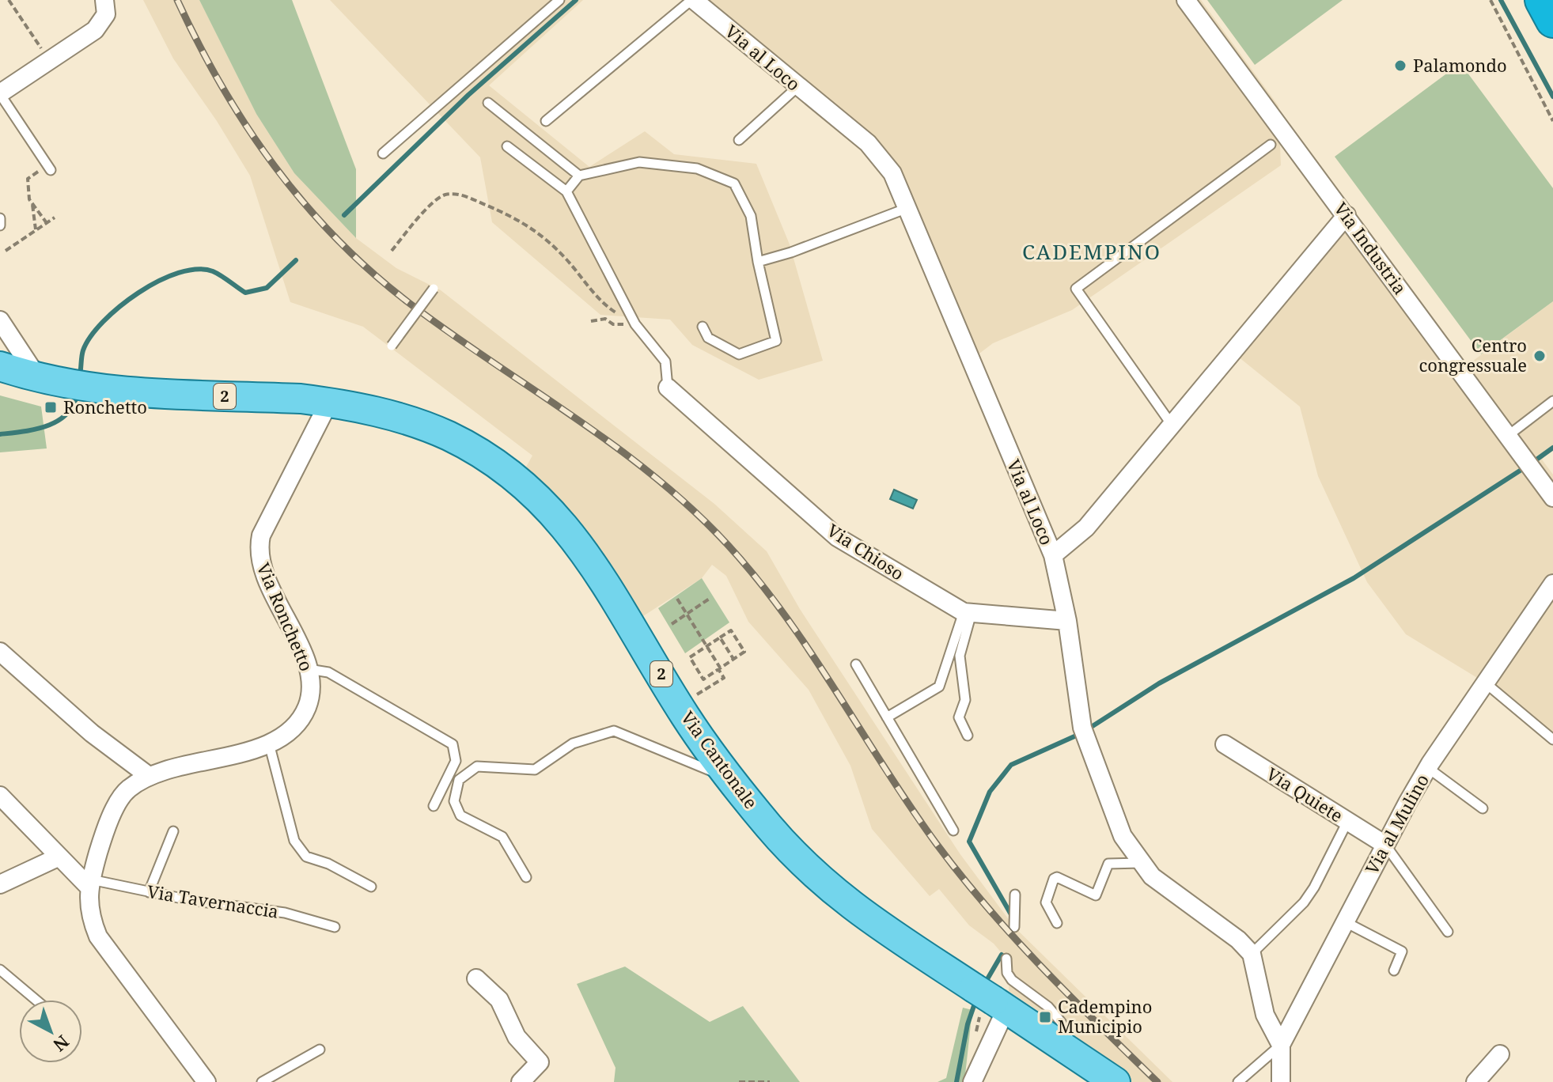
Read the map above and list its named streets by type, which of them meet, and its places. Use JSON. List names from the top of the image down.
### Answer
{
  "streets": {
    "main road": ["2", "Via Cantonale"],
    "street": [
      "Via al Loco",
      "Via Industria",
      "Via Chioso",
      "Via Ronchetto",
      "Via Quiete",
      "Via al Mulino"
    ],
    "lane": ["Via Tavernaccia"]
  },
  "crossings": [
    ["Via al Loco", "Via Chioso"],
    ["2", "Via Ronchetto"],
    ["2", "Via Cantonale"],
    ["Via Ronchetto", "Via Cantonale"],
    ["Via Ronchetto", "Via Tavernaccia"],
    ["Via Quiete", "Via al Mulino"]
  ],
  "districts": ["CADEMPINO"],
  "places": {
    "other": ["Palamondo", "Centro congressuale"],
    "transit": ["Ronchetto", "Cadempino Municipio"]
  },
  "north": "bottom right"
}
